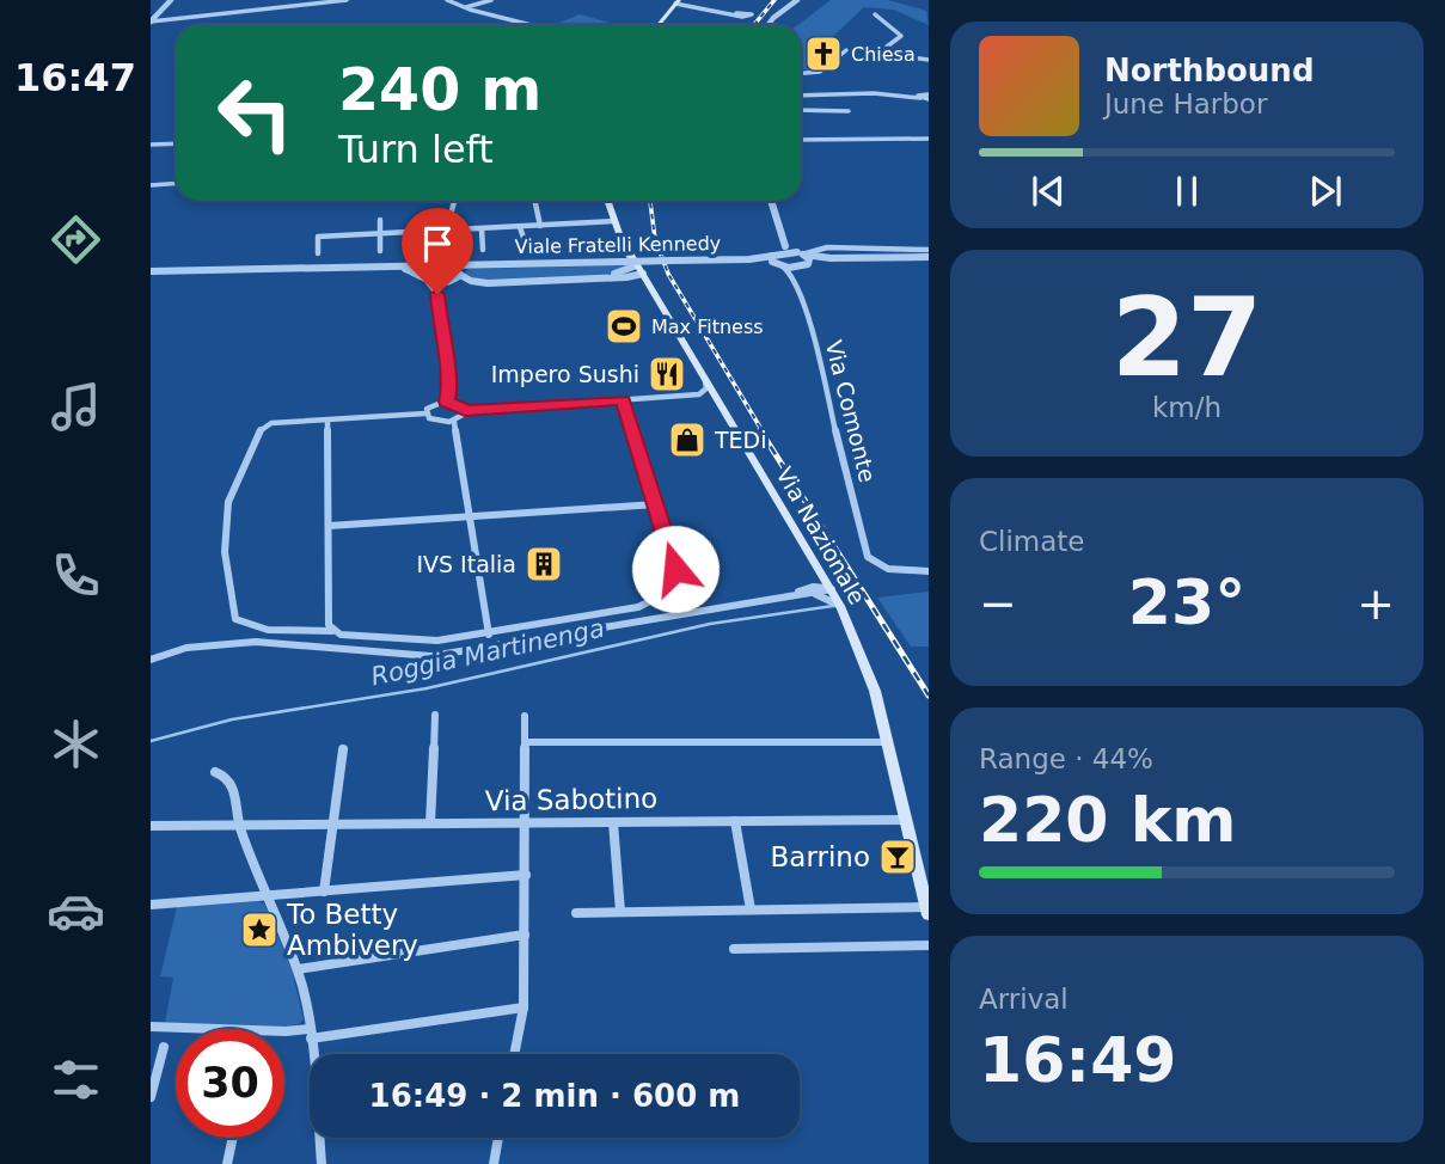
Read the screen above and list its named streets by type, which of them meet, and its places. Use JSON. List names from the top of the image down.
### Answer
{
  "streets": {
    "main road": ["Via Nazionale"],
    "street": ["Viale Fratelli Kennedy", "Via Comonte", "Via Sabotino"]
  },
  "crossings": [
    ["Viale Fratelli Kennedy", "Via Nazionale"],
    ["Via Nazionale", "Via Sabotino"]
  ],
  "water": ["Roggia Martinenga"],
  "places": {
    "church": ["Chiesa"],
    "sports": ["Max Fitness"],
    "restaurant": ["Impero Sushi"],
    "shop": ["TEDi"],
    "building": ["IVS Italia"],
    "bar": ["Barrino"],
    "place": ["To Betty Ambivery"]
  },
  "page": {
    "tabs": "16:47",
    "turn": ["240 m", "Turn left"],
    "song": ["Northbound", "June Harbor"],
    "tile": [
      ["27", "km/h"],
      "Climate",
      ["Range · 44%", "220 km"],
      ["Arrival", "16:49"]
    ],
    "heat": ["−", "23°", "+"],
    "limit": "30",
    "trip": "16:49 · 2 min · 600 m"
  }
}
